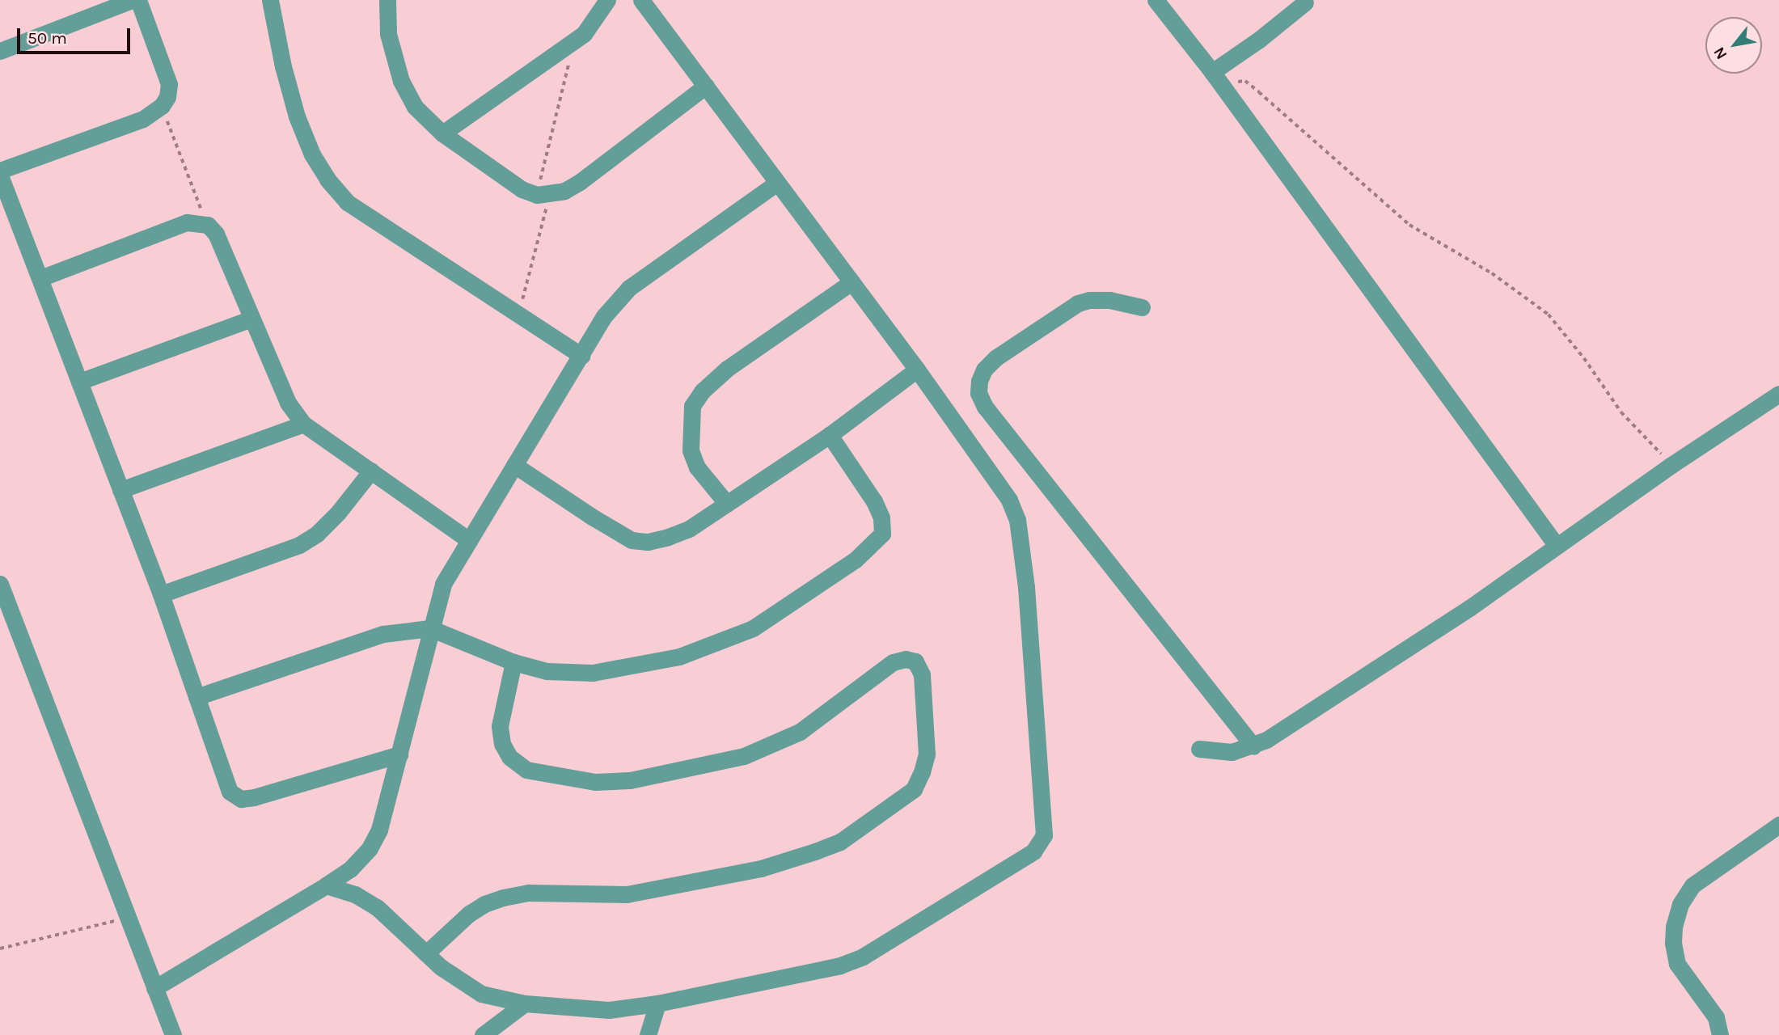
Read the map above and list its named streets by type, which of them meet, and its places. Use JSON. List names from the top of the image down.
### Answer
{
  "scale_bar": "50 m",
  "north": "bottom left"
}
